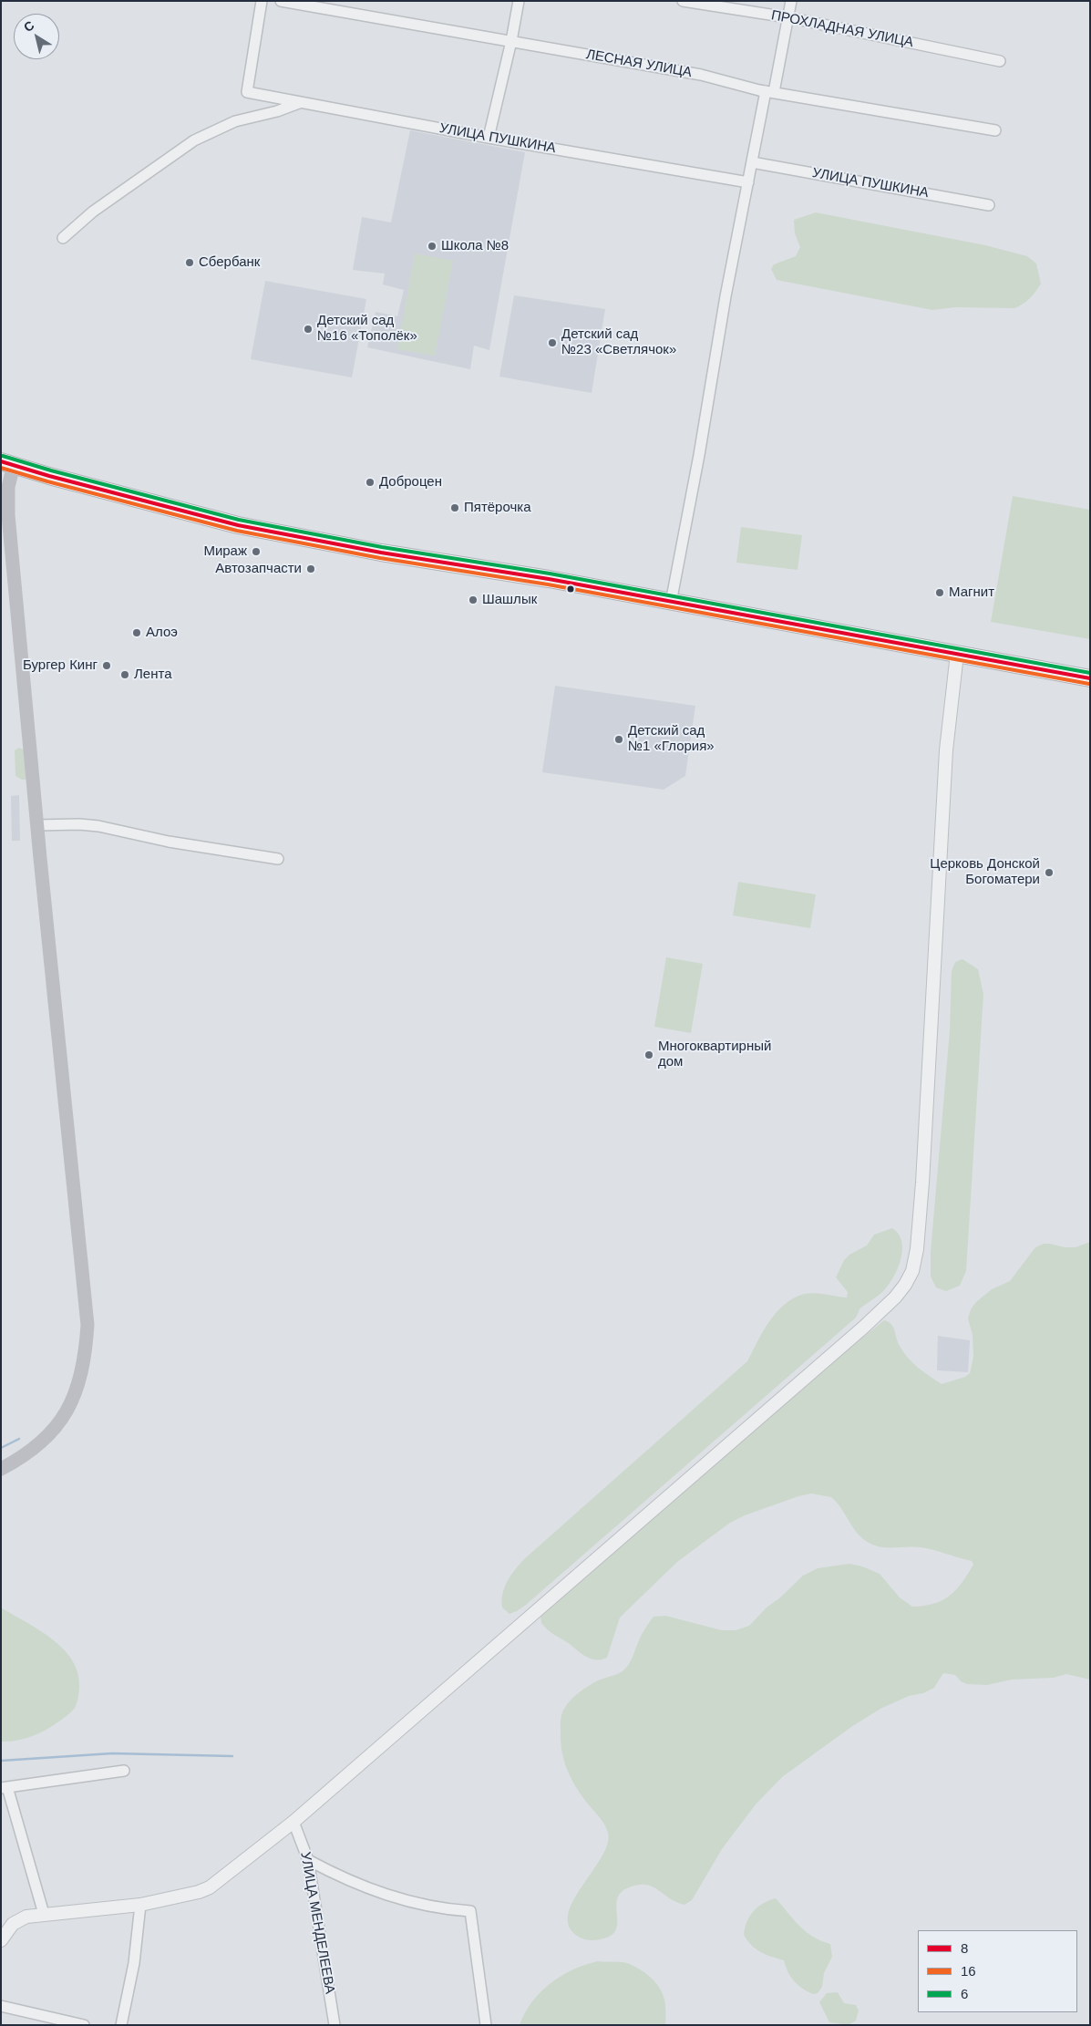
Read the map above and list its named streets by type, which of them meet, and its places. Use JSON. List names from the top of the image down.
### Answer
{
  "streets": {
    "street": [
      "ПРОХЛАДНАЯ УЛИЦА",
      "ЛЕСНАЯ УЛИЦА",
      "УЛИЦА ПУШКИНА",
      "УЛИЦА МЕНДЕЛЕЕВА"
    ]
  },
  "places": [
    "Школа №8",
    "Сбербанк",
    "Детский сад №16 «Тополёк»",
    "Детский сад №23 «Светлячок»",
    "Доброцен",
    "Пятёрочка",
    "Мираж",
    "Автозапчасти",
    "Магнит",
    "Шашлык",
    "Алоэ",
    "Бургер Кинг",
    "Лента",
    "Детский сад №1 «Глория»",
    "Церковь Донской Богоматери",
    "Многоквартирный дом"
  ],
  "lines": ["transit line 6", "transit line 8", "transit line 16"],
  "legend": ["8", "16", "6"],
  "north": "top left"
}
